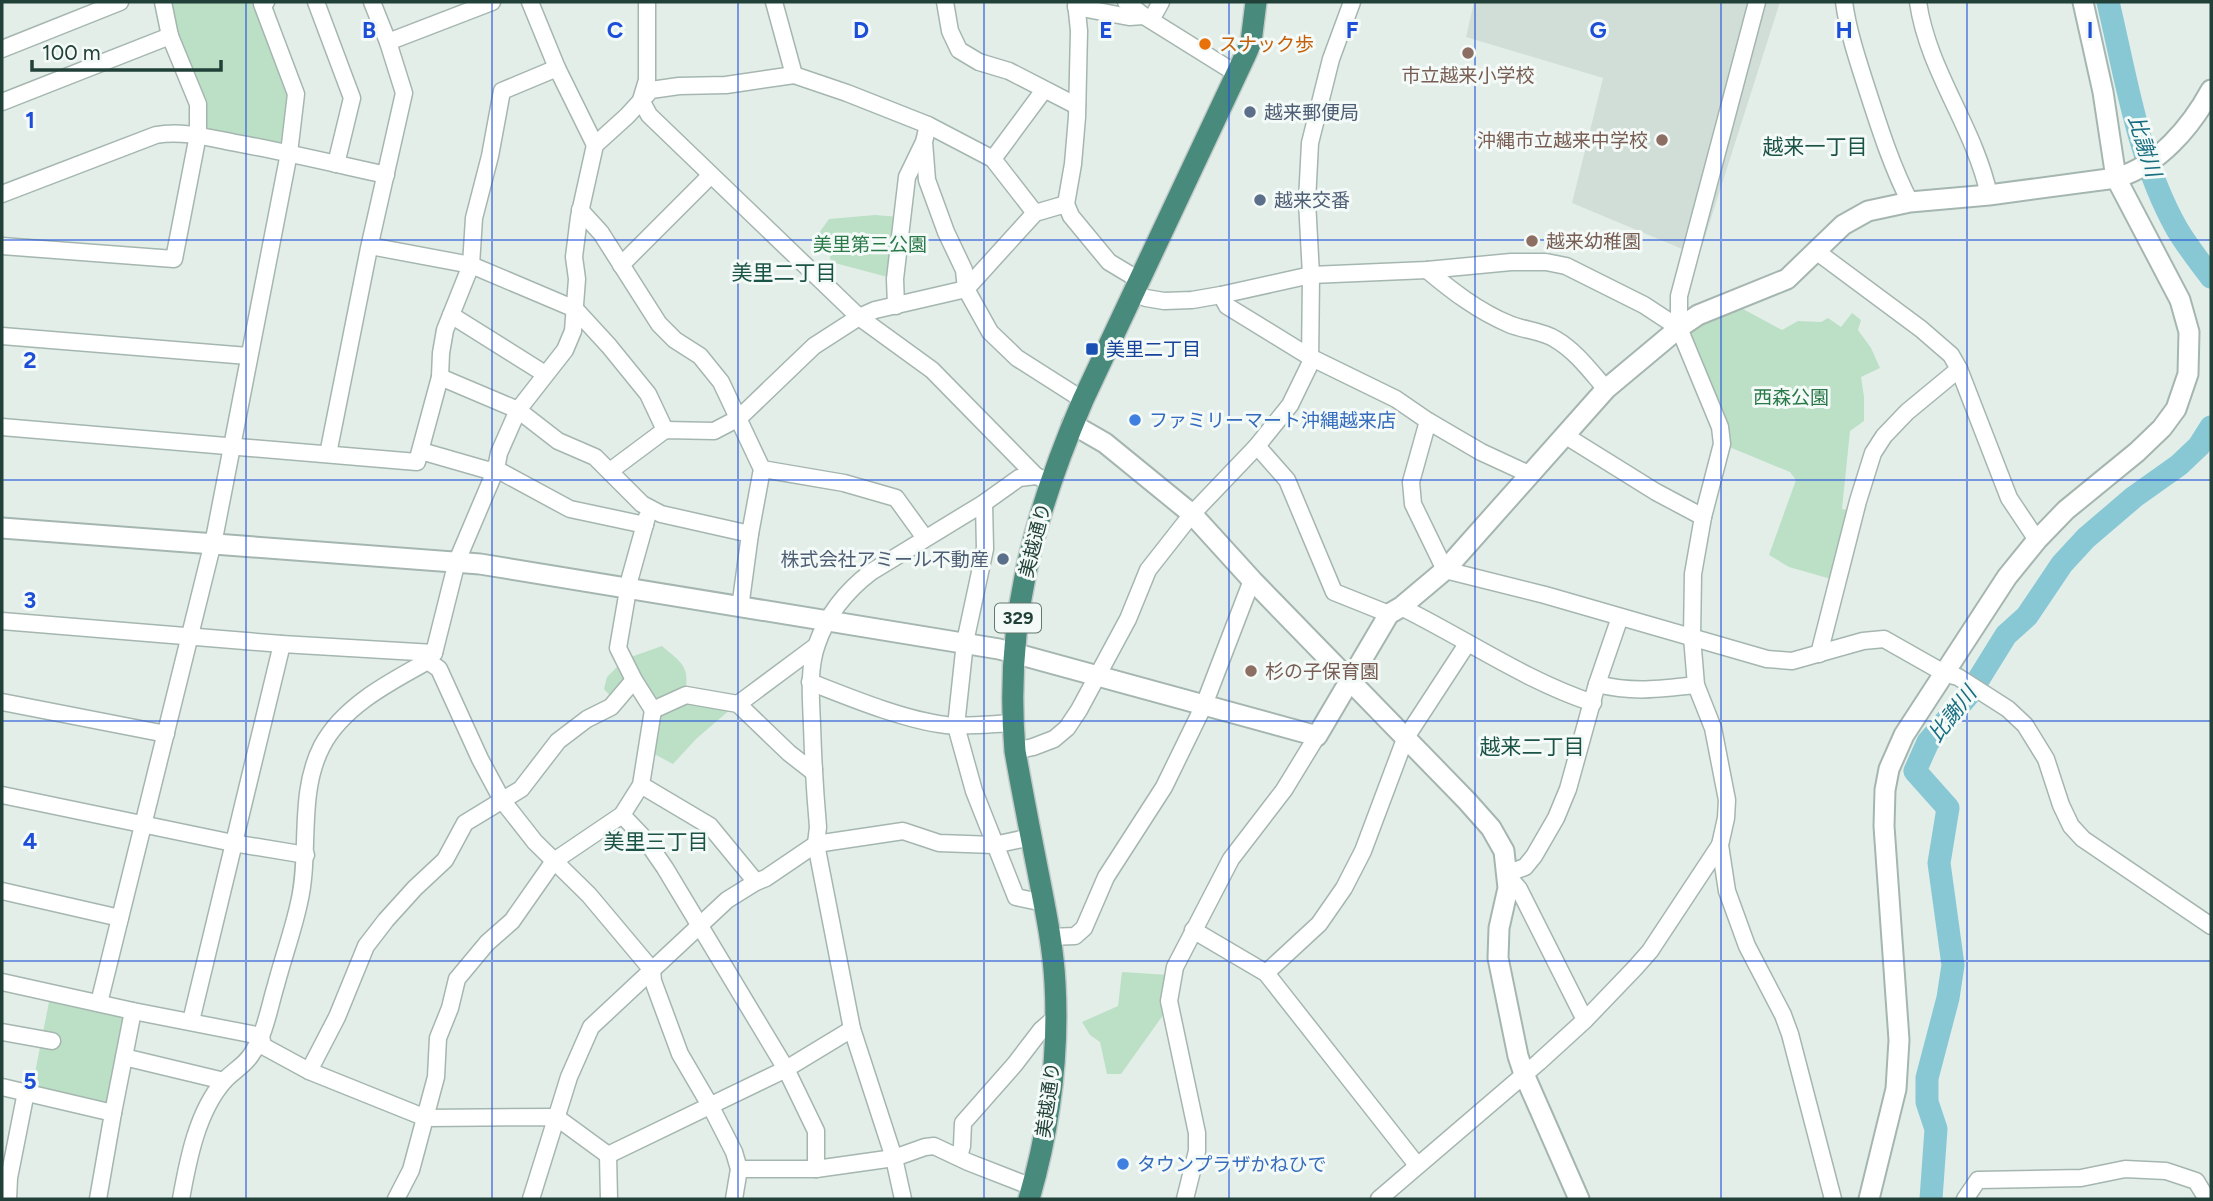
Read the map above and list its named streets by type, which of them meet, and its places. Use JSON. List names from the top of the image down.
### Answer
{
  "streets": {
    "highway": ["美越通り", "329"]
  },
  "districts": [
    "越来一丁目",
    "美里二丁目",
    "越来二丁目",
    "美里三丁目"
  ],
  "water": ["比謝川"],
  "parks": ["美里第三公園", "西森公園"],
  "places": {
    "other": [
      "スナック歩",
      "市立越来小学校",
      "越来郵便局",
      "沖縄市立越来中学校",
      "越来交番",
      "越来幼稚園",
      "ファミリーマート沖縄越来店",
      "株式会社アミール不動産",
      "杉の子保育園",
      "タウンプラザかねひで"
    ],
    "transit": ["美里二丁目"]
  },
  "scale_bar": "100 m",
  "grid": {
    "columns": [
      "B",
      "C",
      "D",
      "E",
      "F",
      "G",
      "H",
      "I"
    ],
    "rows": [
      "1",
      "2",
      "3",
      "4",
      "5"
    ]
  }
}
